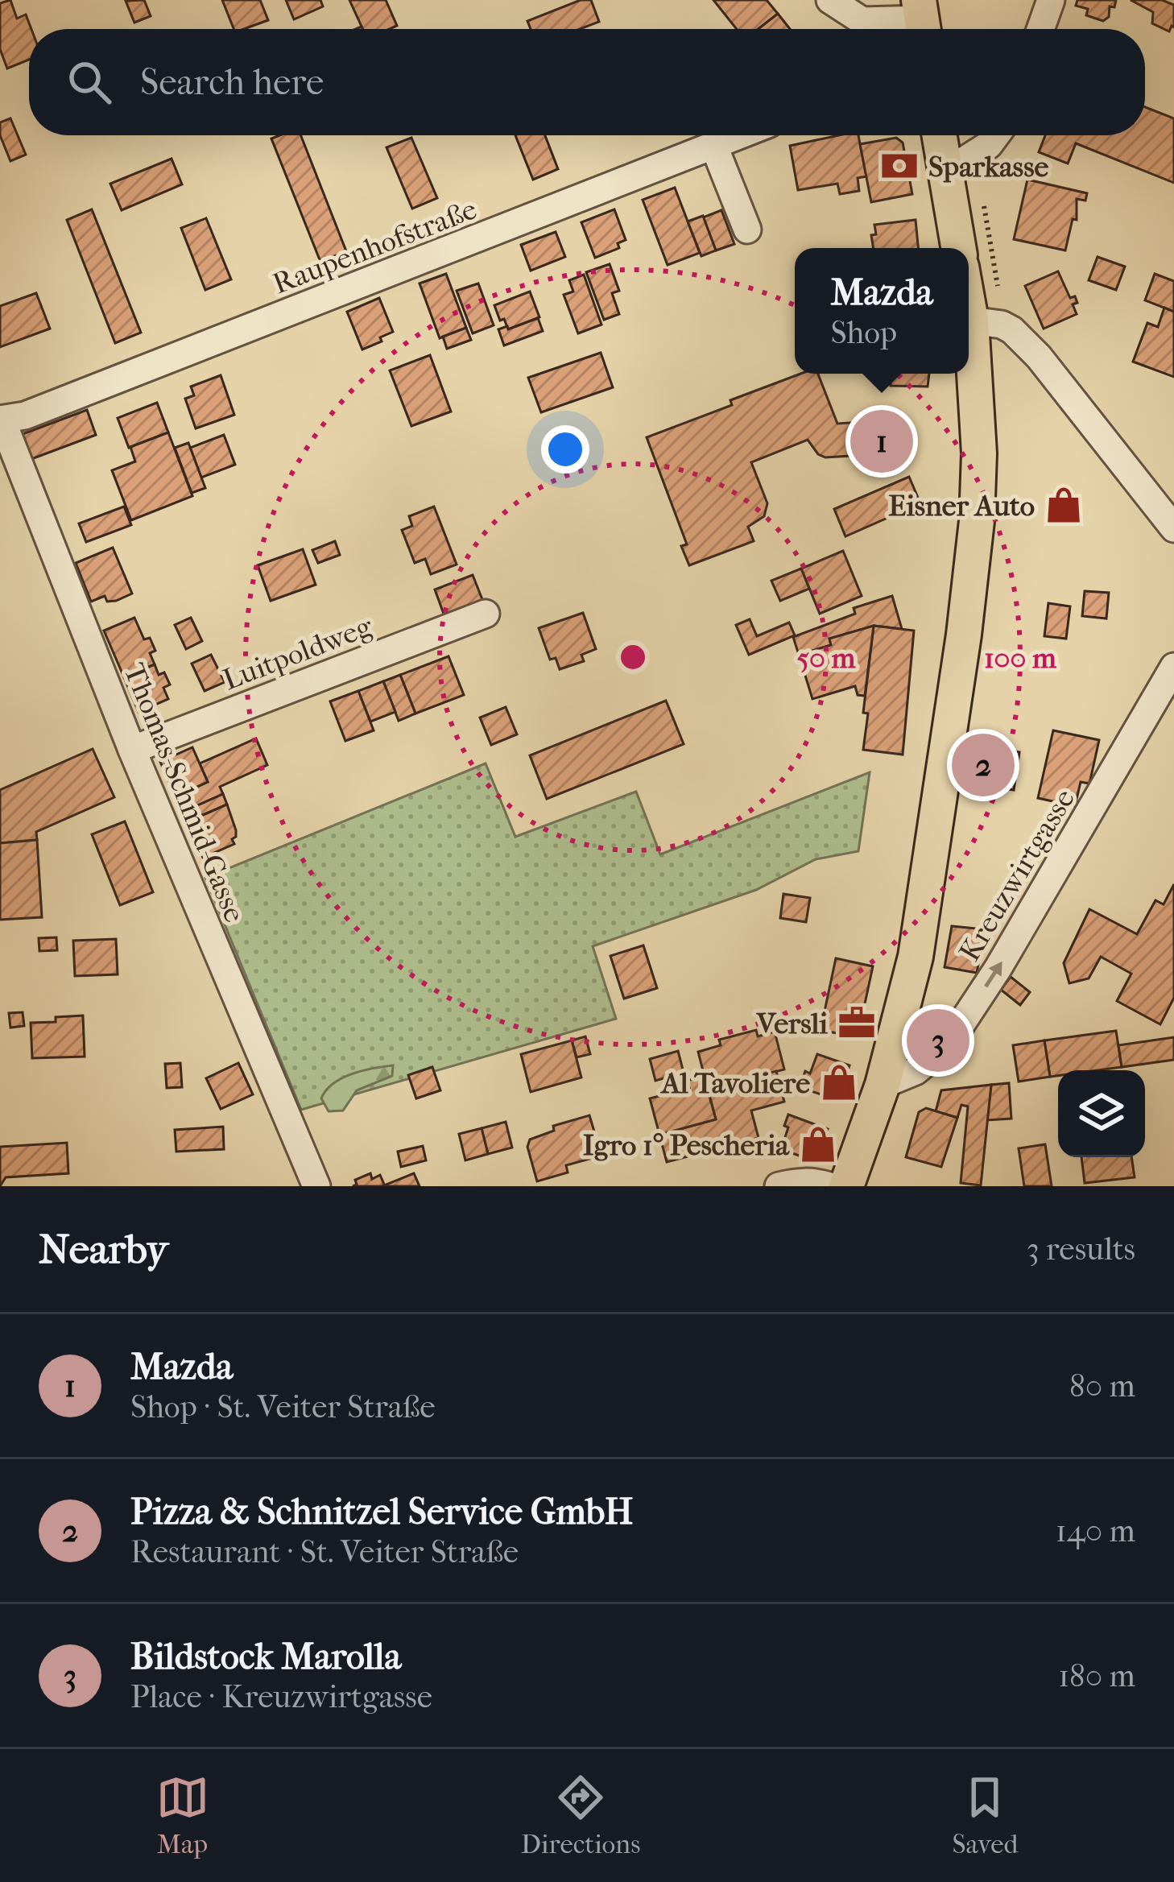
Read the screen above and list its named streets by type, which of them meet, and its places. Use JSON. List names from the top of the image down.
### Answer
{
  "streets": {
    "street": [
      "Raupenhofstraße",
      "Luitpoldweg",
      "Thomas-Schmid-Gasse",
      "Kreuzwirtgasse"
    ]
  },
  "crossings": [
    ["Raupenhofstraße", "Thomas-Schmid-Gasse"],
    ["Luitpoldweg", "Thomas-Schmid-Gasse"]
  ],
  "one_way": ["Kreuzwirtgasse"],
  "places": {
    "bank": ["Sparkasse"],
    "shop": ["Eisner Auto", "Al Tavoliere", "Igro 1° Pescheria"],
    "office": ["Versli"]
  },
  "page": {
    "search": "Search here",
    "popup": ["Mazda", "Shop"],
    "pins": ["1", "2", "3"],
    "heading": ["Nearby", "3 results"],
    "list": [
      {
        "mark": "1",
        "name": "Mazda",
        "note": "Shop · St. Veiter Straße",
        "value": "80 m"
      },
      {
        "mark": "2",
        "name": "Pizza & Schnitzel Service GmbH",
        "note": "Restaurant · St. Veiter Straße",
        "value": "140 m"
      },
      {
        "mark": "3",
        "name": "Bildstock Marolla",
        "note": "Place · Kreuzwirtgasse",
        "value": "180 m"
      }
    ],
    "nav": ["Map", "Directions", "Saved"]
  },
  "rings": ["50 m", "100 m"]
}
